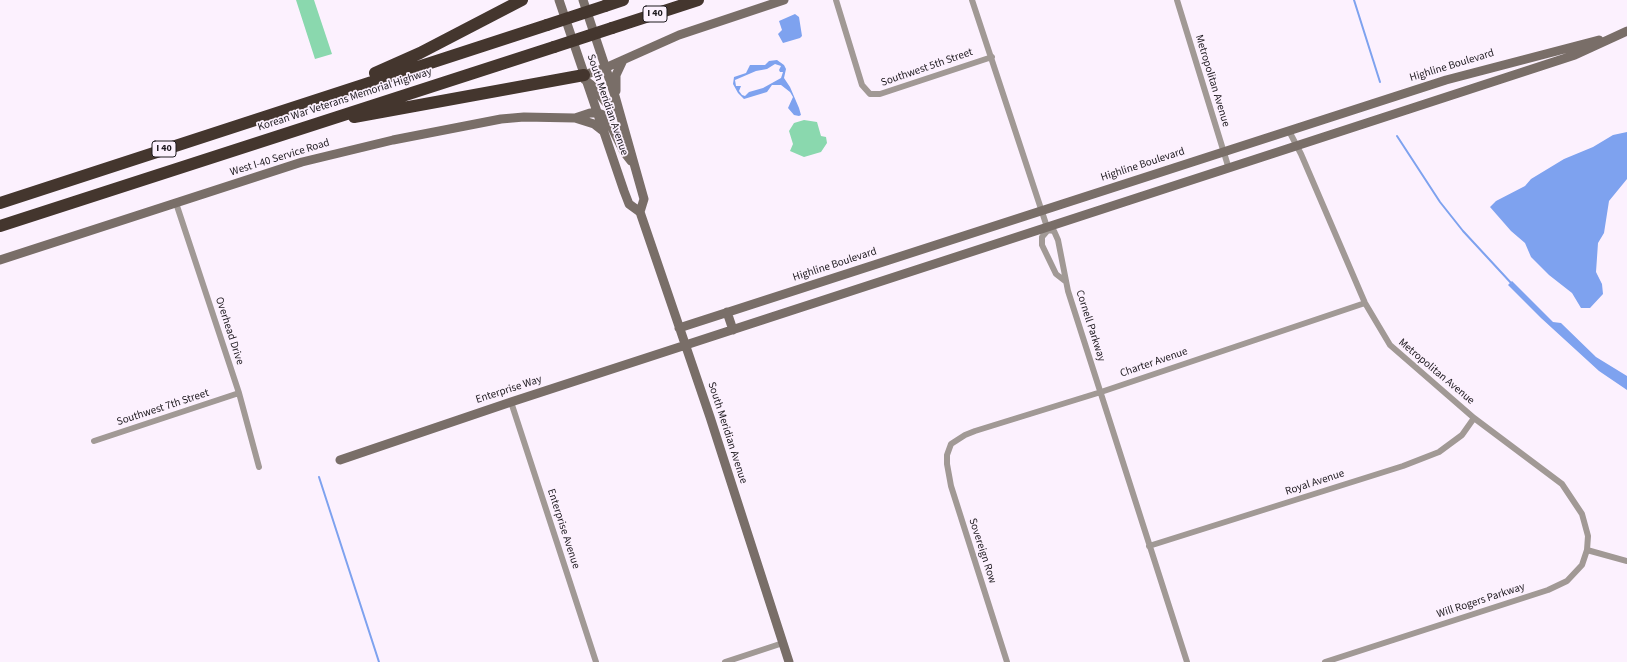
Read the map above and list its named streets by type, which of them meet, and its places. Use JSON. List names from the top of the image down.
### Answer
{
  "streets": {
    "highway": ["I 40", "Korean War Veterans Memorial Highway"],
    "street": [
      "Highline Boulevard",
      "Southwest 5th Street",
      "Metropolitan Avenue",
      "South Meridian Avenue",
      "West I-40 Service Road",
      "Cornell Parkway",
      "Overhead Drive",
      "Charter Avenue",
      "Enterprise Way",
      "Southwest 7th Street",
      "Royal Avenue",
      "Enterprise Avenue",
      "Sovereign Row",
      "Will Rogers Parkway"
    ]
  },
  "crossings": [
    ["Highline Boulevard", "Metropolitan Avenue"],
    ["Highline Boulevard", "South Meridian Avenue"],
    ["Highline Boulevard", "Cornell Parkway"],
    ["Highline Boulevard", "Enterprise Way"],
    ["Southwest 5th Street", "Cornell Parkway"],
    ["Metropolitan Avenue", "Charter Avenue"],
    ["Metropolitan Avenue", "Royal Avenue"],
    ["Metropolitan Avenue", "Will Rogers Parkway"],
    ["South Meridian Avenue", "West I-40 Service Road"],
    ["South Meridian Avenue", "Enterprise Way"],
    ["West I-40 Service Road", "Overhead Drive"],
    ["Cornell Parkway", "Charter Avenue"],
    ["Cornell Parkway", "Royal Avenue"],
    ["Overhead Drive", "Southwest 7th Street"],
    ["Charter Avenue", "Sovereign Row"],
    ["Enterprise Way", "Enterprise Avenue"]
  ]
}
